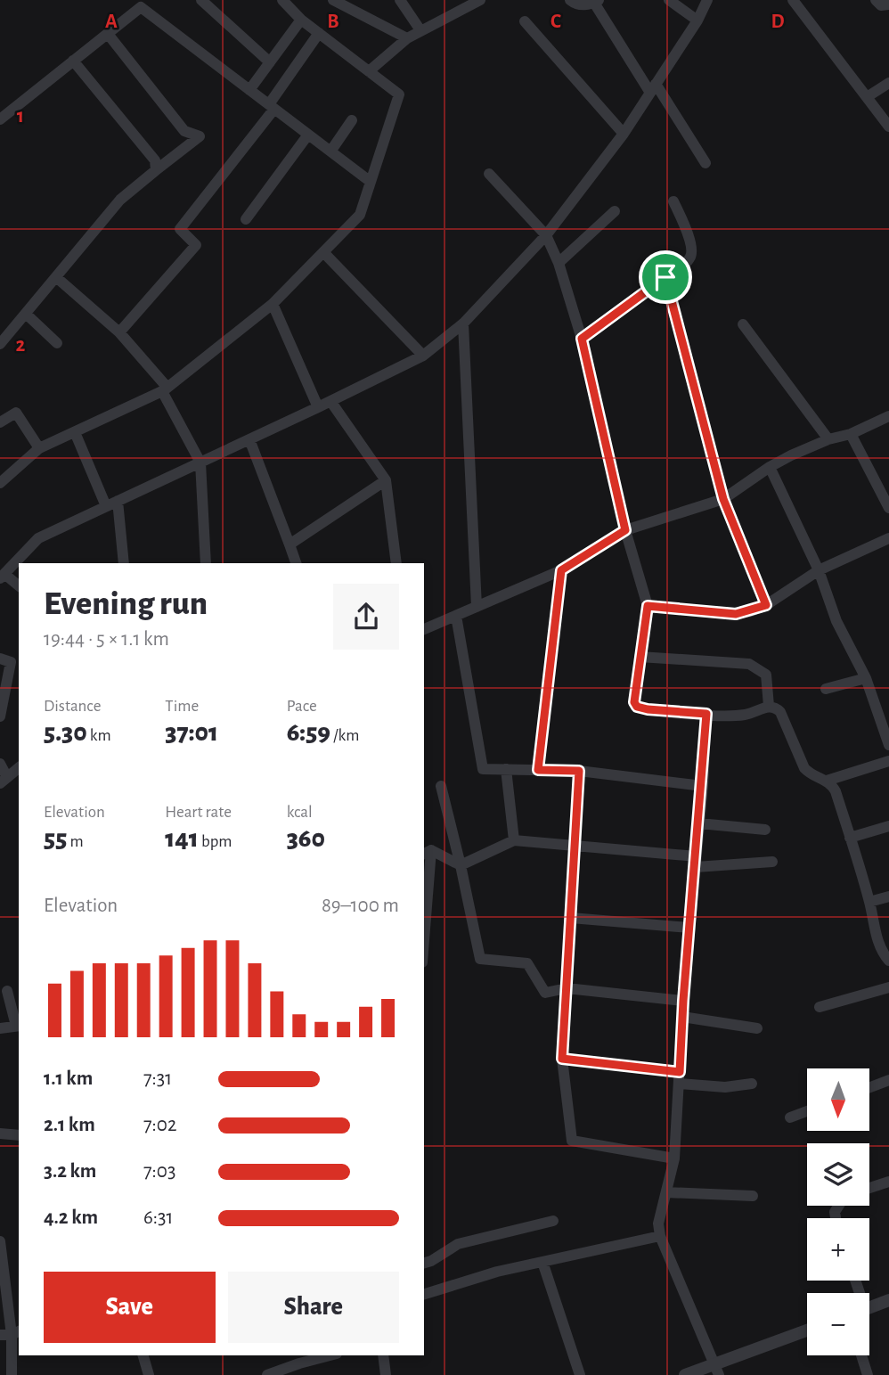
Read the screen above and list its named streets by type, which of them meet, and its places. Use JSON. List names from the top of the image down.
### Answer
{
  "north": "bottom",
  "page": {
    "heading": ["Evening run", "19:44 · 5 × 1.1 km"],
    "stats": [
      ["Distance", "5.30 km"],
      ["Time", "37:01"],
      ["Pace", "6:59 /km"],
      ["Elevation", "55 m"],
      ["Heart rate", "141 bpm"],
      ["kcal", "360"]
    ],
    "chart": ["Elevation", "89–100 m"],
    "list": [
      {
        "name": "1.1 km",
        "note": "7:31"
      },
      {
        "name": "2.1 km",
        "note": "7:02"
      },
      {
        "name": "3.2 km",
        "note": "7:03"
      },
      {
        "name": "4.2 km",
        "note": "6:31"
      }
    ],
    "map_buttons": ["+", "−"],
    "buttons": ["Save", "Share"]
  },
  "grid": {
    "columns": [
      "A",
      "B",
      "C",
      "D"
    ],
    "rows": ["1", "2"]
  }
}
